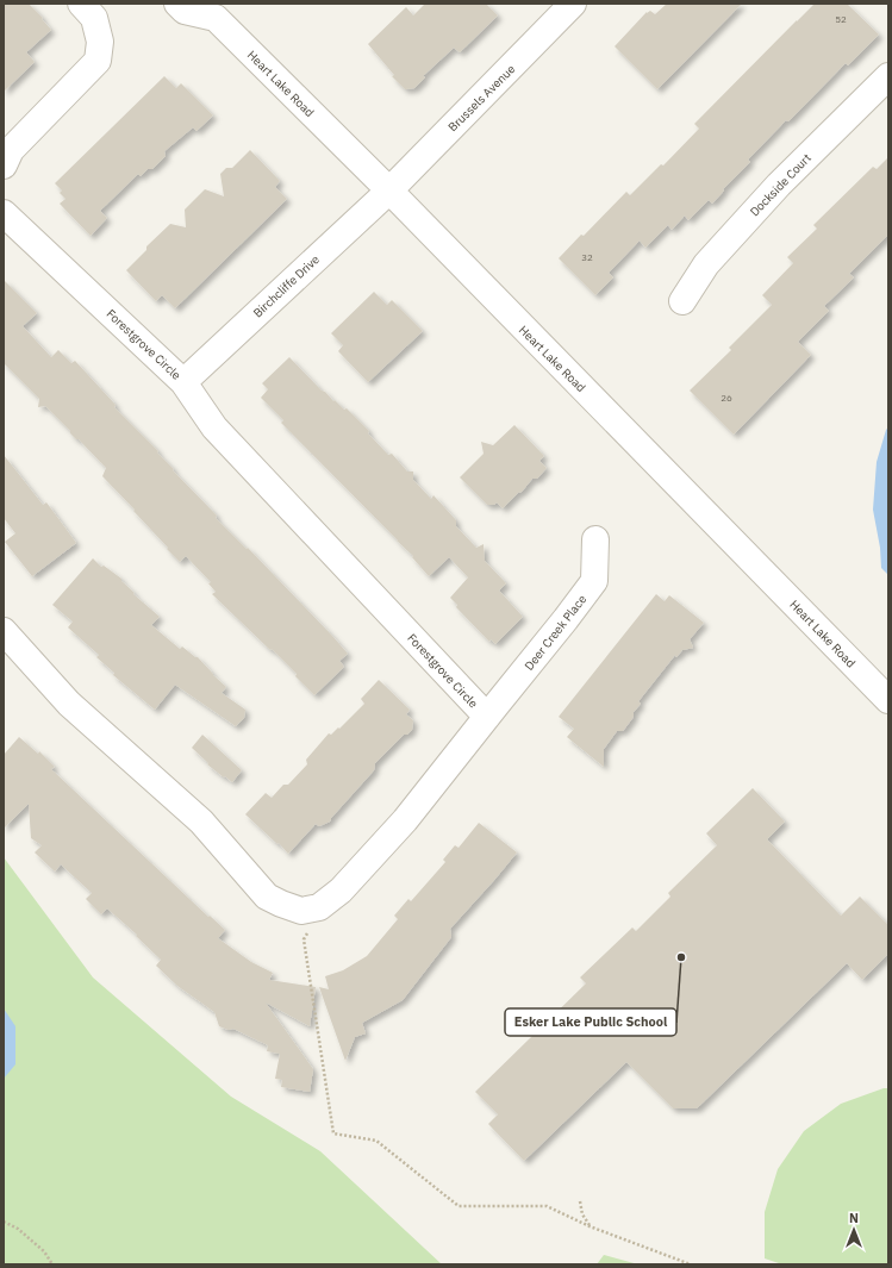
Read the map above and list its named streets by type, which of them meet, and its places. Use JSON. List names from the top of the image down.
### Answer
{
  "streets": {
    "street": [
      "Heart Lake Road",
      "Brussels Avenue",
      "Dockside Court",
      "Birchcliffe Drive",
      "Forestgrove Circle",
      "Deer Creek Place"
    ]
  },
  "crossings": [
    ["Heart Lake Road", "Brussels Avenue"],
    ["Heart Lake Road", "Birchcliffe Drive"],
    ["Brussels Avenue", "Birchcliffe Drive"],
    ["Birchcliffe Drive", "Forestgrove Circle"],
    ["Forestgrove Circle", "Deer Creek Place"]
  ],
  "places": ["Esker Lake Public School"],
  "house_numbers": ["52", "32", "26"],
  "north": "top"
}
